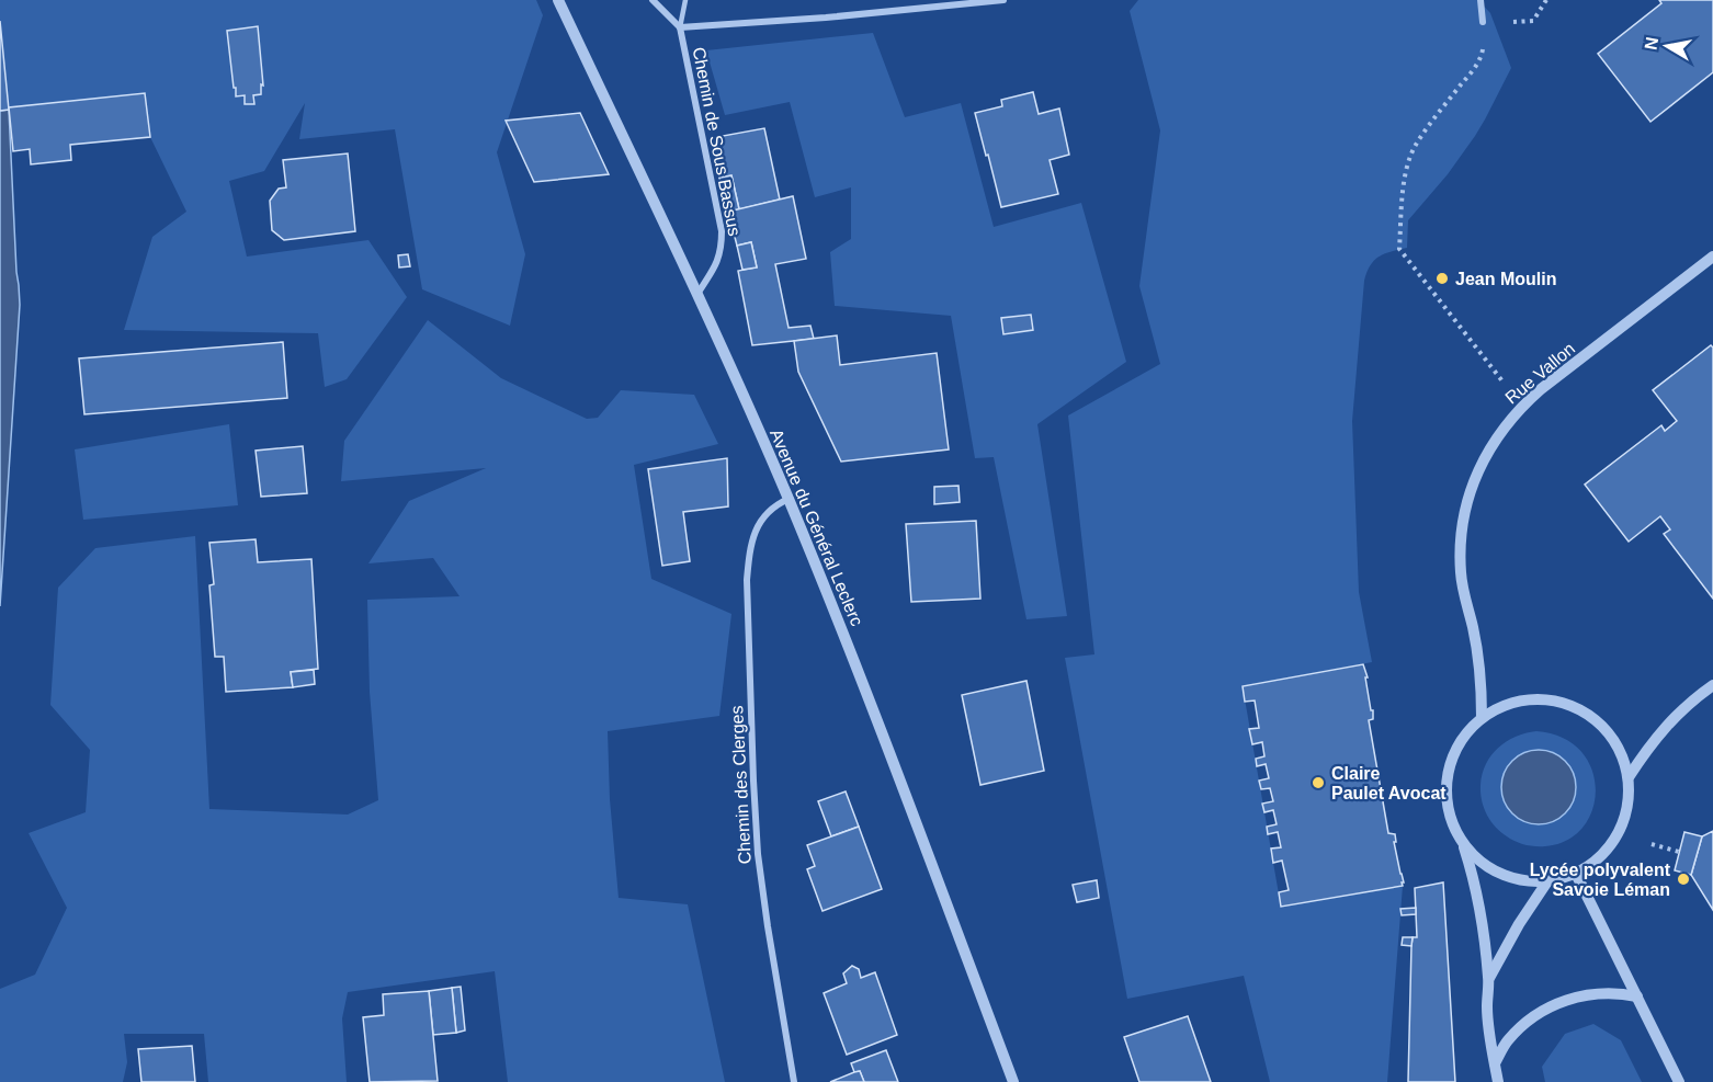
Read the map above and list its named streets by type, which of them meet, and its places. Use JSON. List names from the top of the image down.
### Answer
{
  "streets": {
    "street": [
      "Chemin de Sous Bassus",
      "Rue Vallon",
      "Avenue du Général Leclerc",
      "Chemin des Clerges"
    ]
  },
  "crossings": [
    ["Chemin de Sous Bassus", "Avenue du Général Leclerc"],
    ["Avenue du Général Leclerc", "Chemin des Clerges"]
  ],
  "places": ["Jean Moulin", "Claire Paulet Avocat", "Lycée polyvalent Savoie Léman"],
  "north": "left"
}
